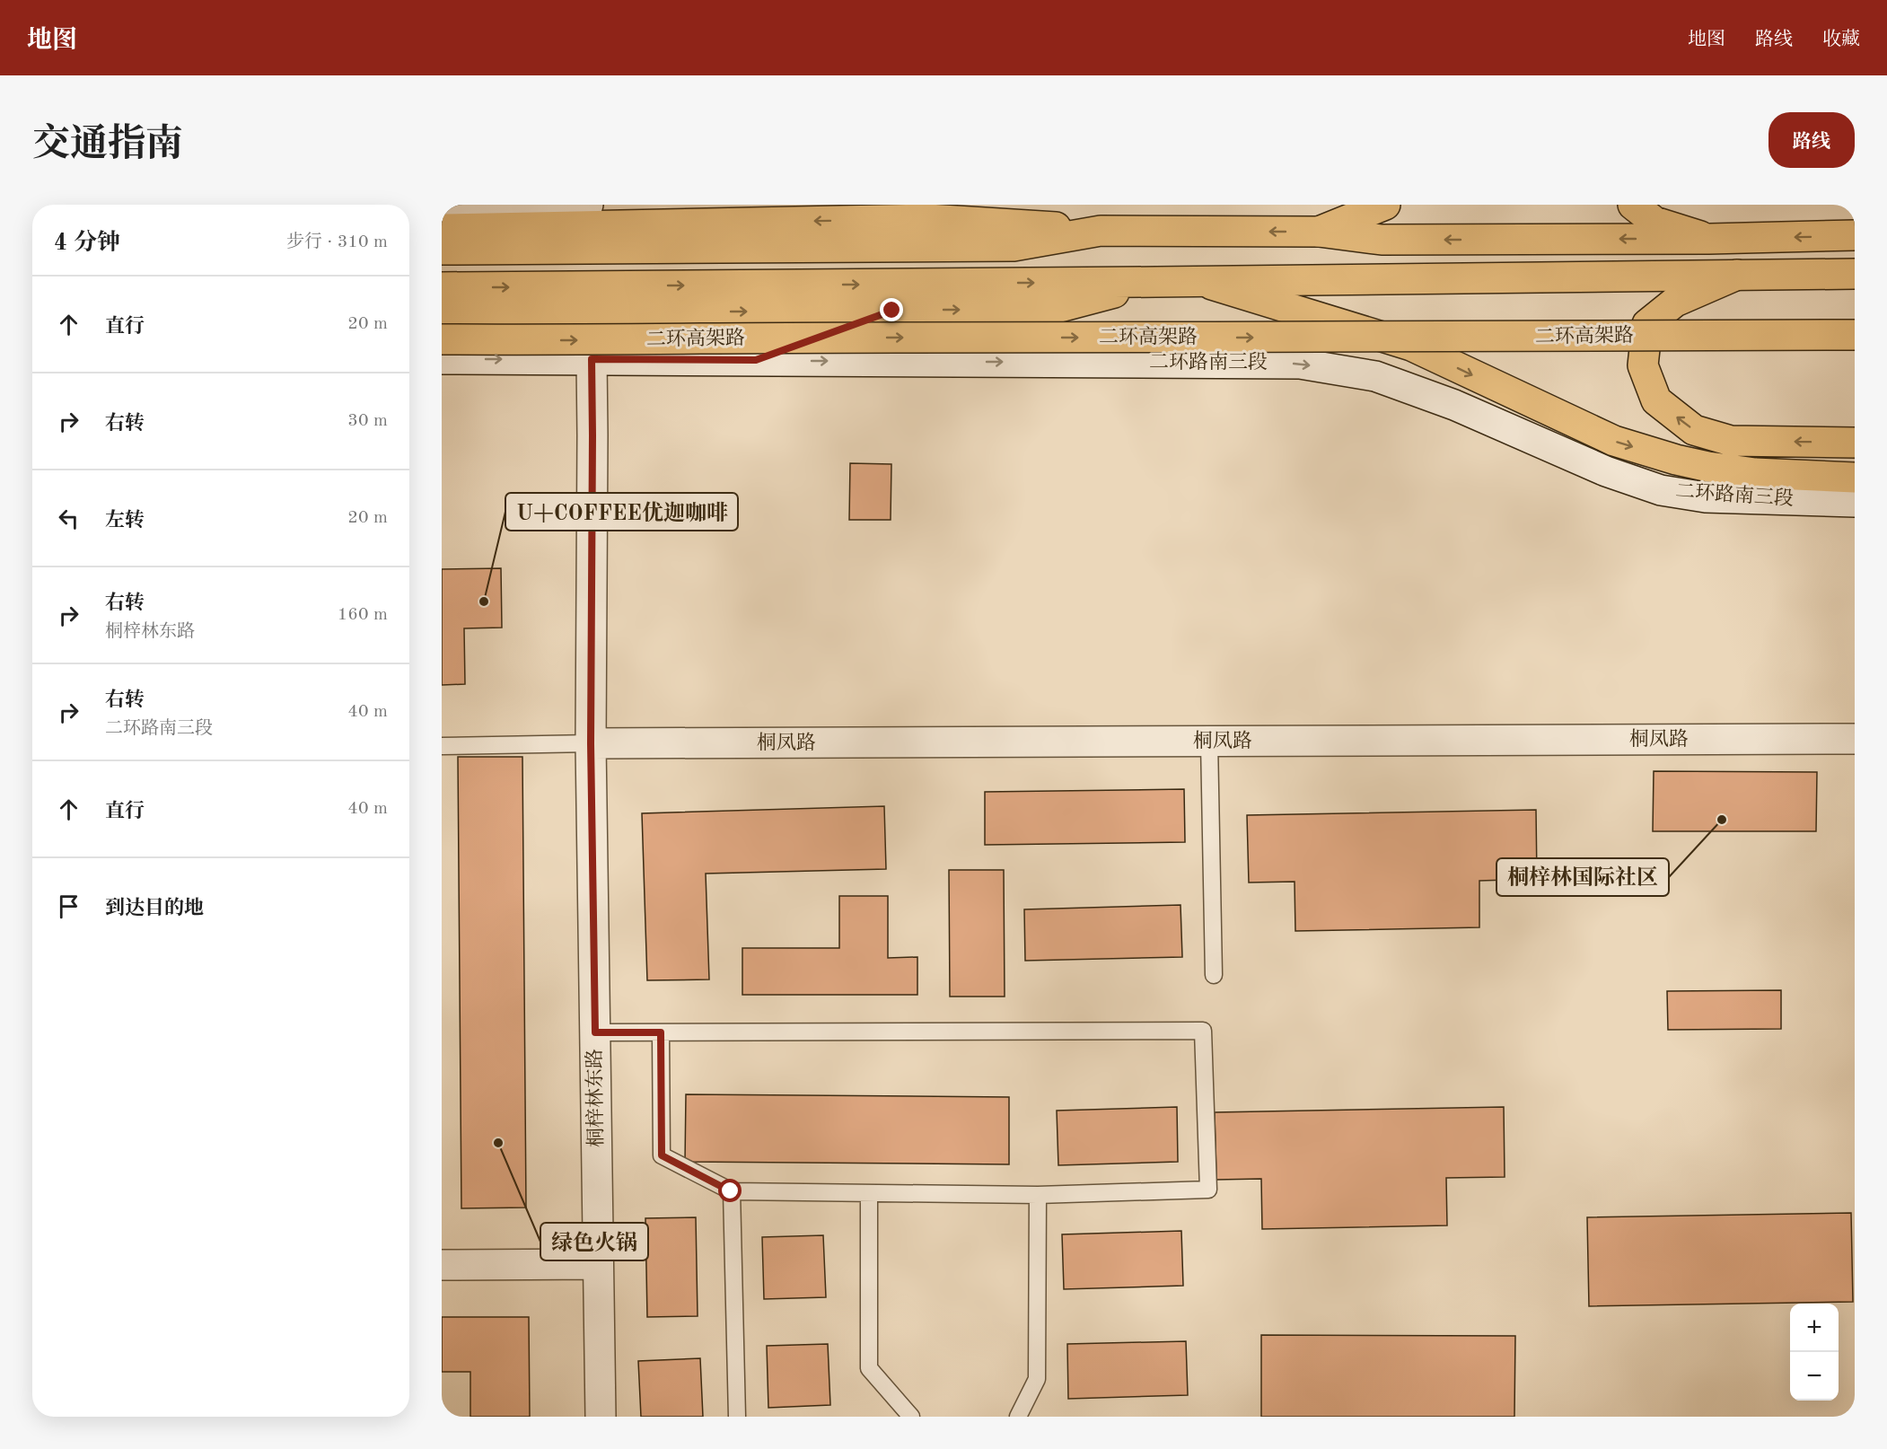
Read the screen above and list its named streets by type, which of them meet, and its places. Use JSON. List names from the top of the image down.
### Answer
{
  "streets": {
    "main road": ["二环高架路"],
    "street": ["二环路南三段", "桐凤路", "桐梓林东路"]
  },
  "crossings": [
    ["二环路南三段", "桐梓林东路"],
    ["桐凤路", "桐梓林东路"]
  ],
  "places": ["U+COFFEE优迦咖啡", "桐梓林国际社区", "绿色火锅"],
  "page": {
    "header": "地图",
    "nav": ["地图", "路线", "收藏"],
    "title": "交通指南",
    "buttons": "路线",
    "heading": ["4 分钟", "步行 · 310 m"],
    "list": [
      ["直行", "20 m"],
      ["右转", "30 m"],
      ["左转", "20 m"],
      ["右转", "桐梓林东路", "160 m"],
      ["右转", "二环路南三段", "40 m"],
      ["直行", "40 m"],
      "到达目的地"
    ],
    "map_buttons": ["+", "−"]
  }
}
